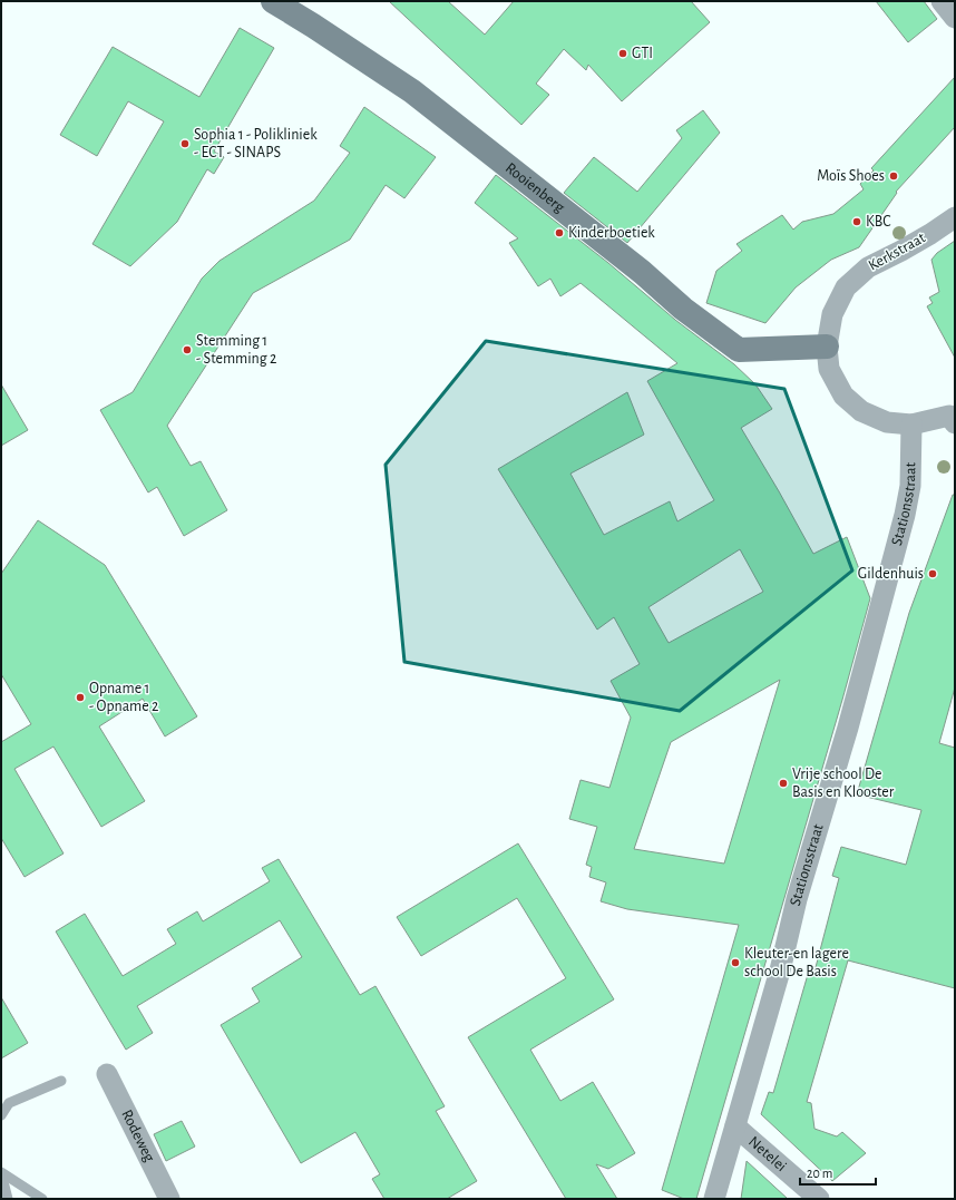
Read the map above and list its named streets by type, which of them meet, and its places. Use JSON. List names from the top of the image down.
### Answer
{
  "streets": {
    "street": [
      "Rooienberg",
      "Kerkstraat",
      "Stationsstraat",
      "Rodeweg",
      "Netelei"
    ]
  },
  "crossings": [
    ["Rooienberg", "Kerkstraat"],
    ["Kerkstraat", "Stationsstraat"],
    ["Stationsstraat", "Netelei"]
  ],
  "places": [
    "GTI",
    "Sophia 1 - Polikliniek - ECT - SINAPS",
    "Moïs Shoes",
    "KBC",
    "Kinderboetiek",
    "Stemming 1 - Stemming 2",
    "Gildenhuis",
    "Opname 1 - Opname 2",
    "Vrije school De Basis en Klooster",
    "Kleuter-en lagere school De Basis"
  ],
  "scale_bar": "20 m"
}
